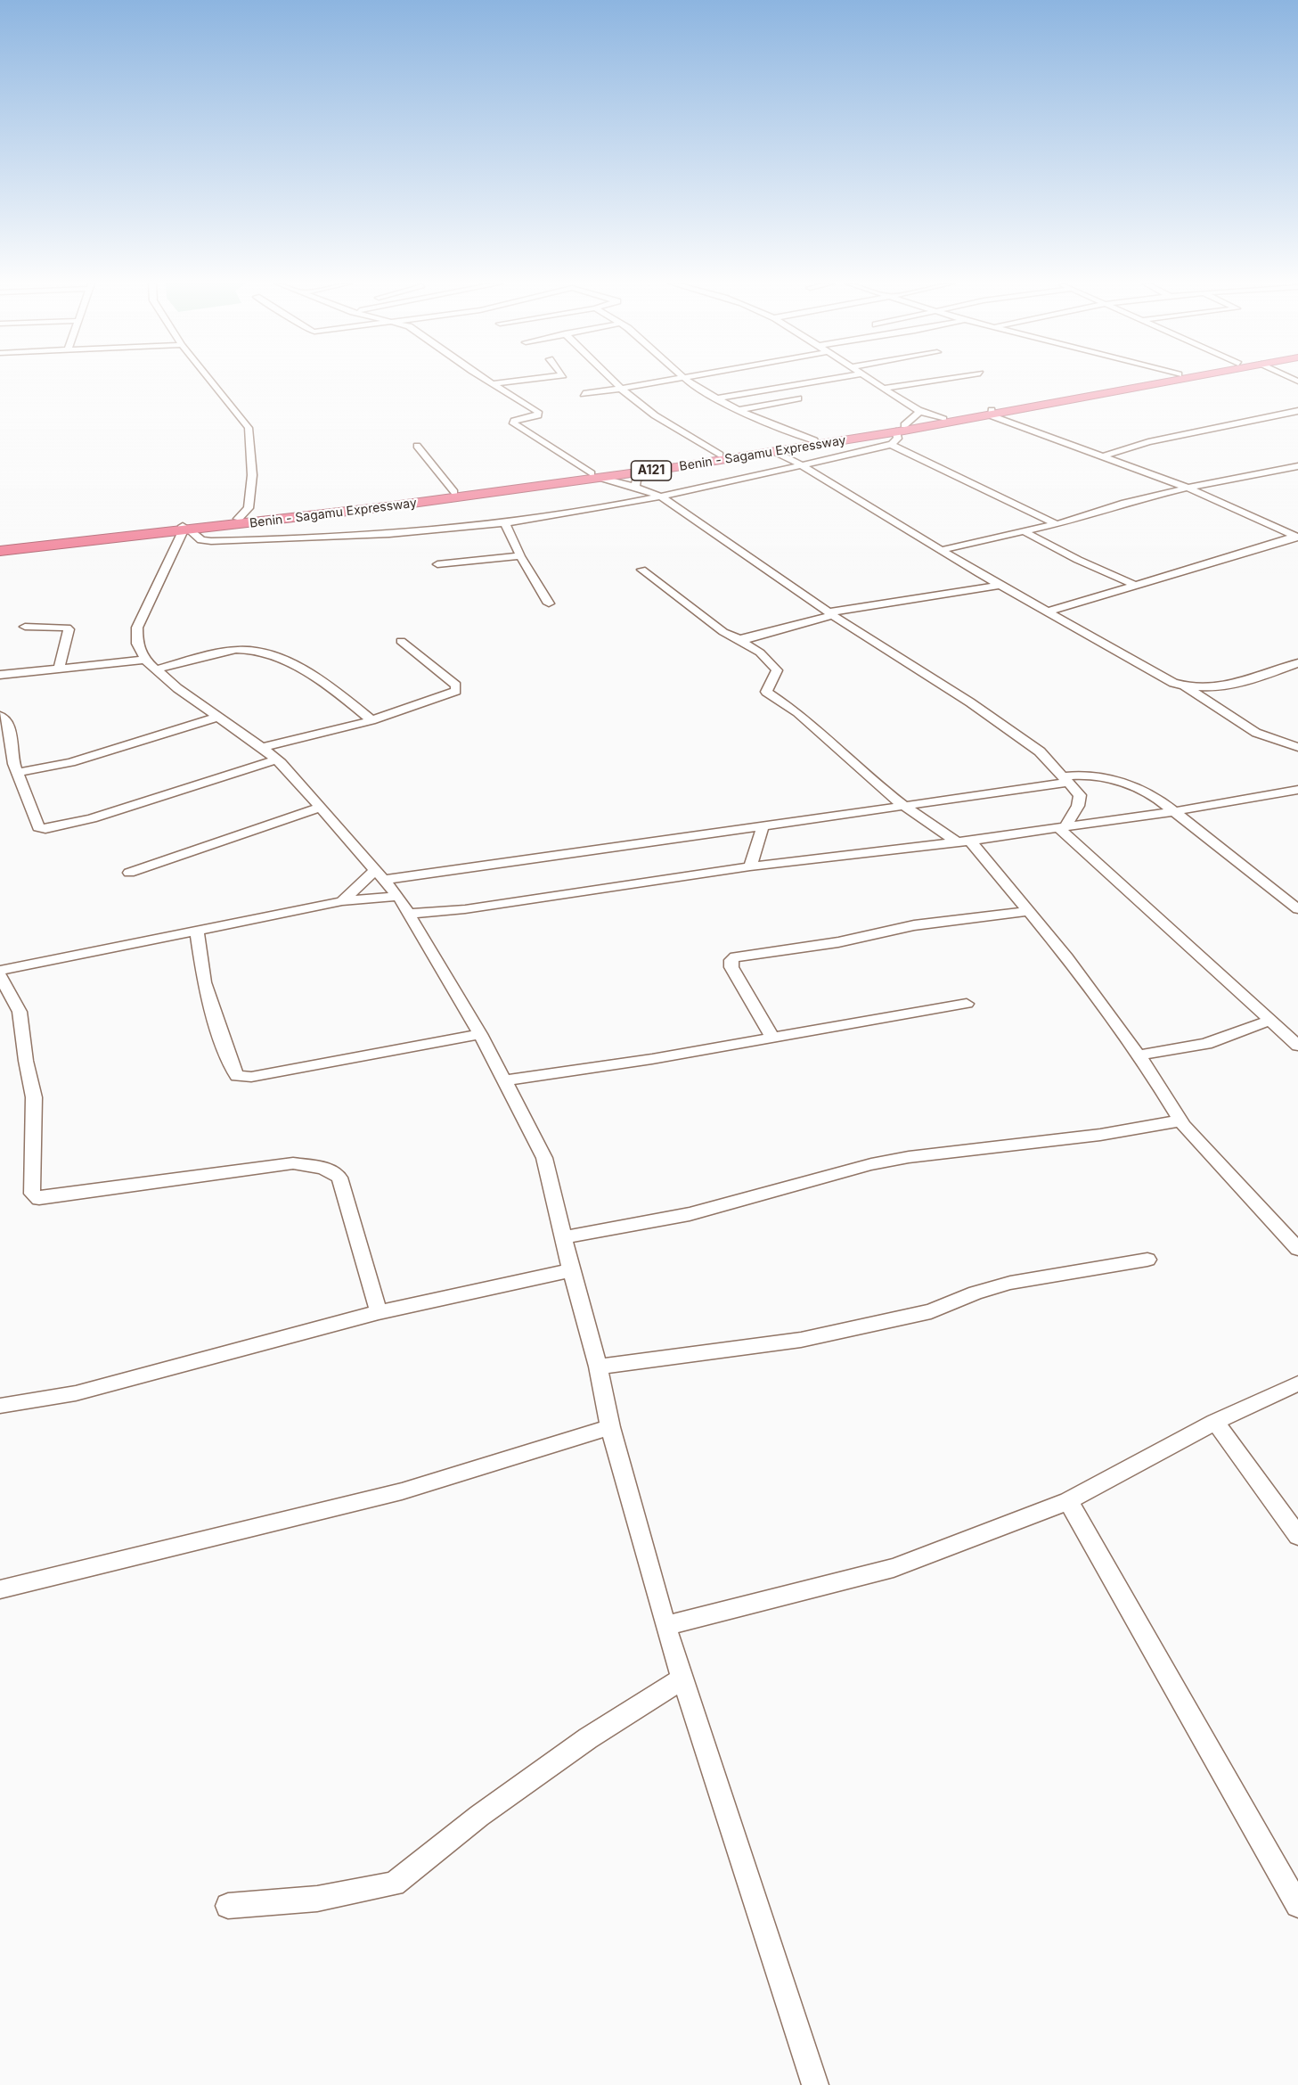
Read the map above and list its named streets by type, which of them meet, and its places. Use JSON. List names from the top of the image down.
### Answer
{
  "streets": {
    "highway": ["Benin - Sagamu Expressway", "A121"]
  },
  "crossings": [
    ["Benin - Sagamu Expressway", "A121"]
  ]
}
